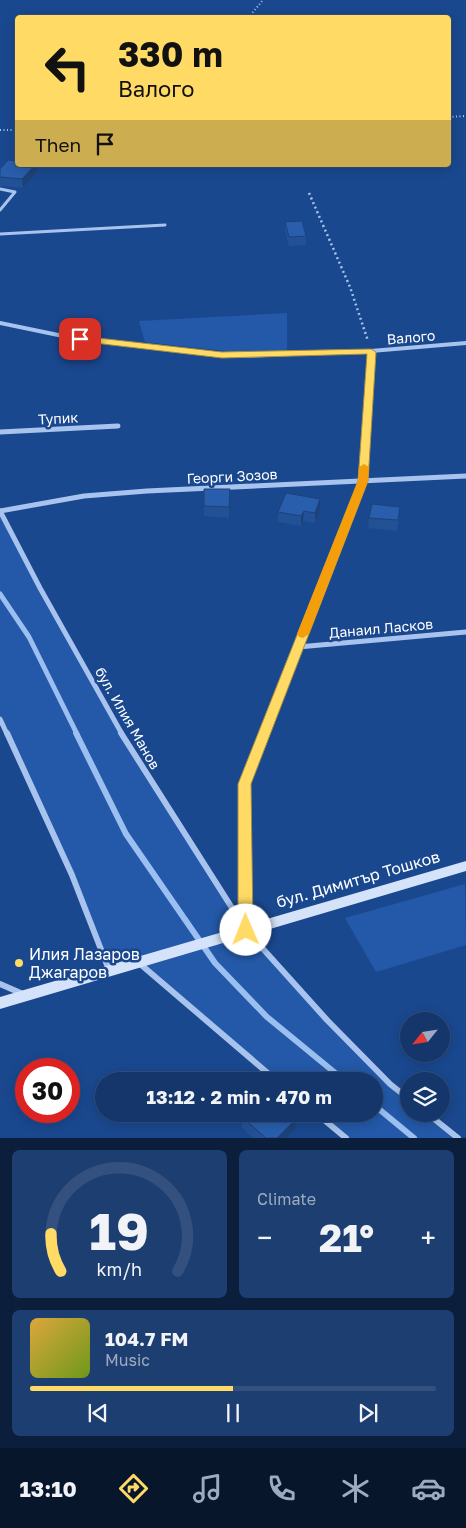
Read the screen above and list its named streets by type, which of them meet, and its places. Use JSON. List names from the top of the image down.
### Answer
{
  "streets": {
    "street": [
      "Валого",
      "Тупик",
      "Георги Зозов",
      "Данаил Ласков",
      "бул. Илия Манов",
      "бул. Димитър Тошков"
    ]
  },
  "crossings": [
    ["Георги Зозов", "бул. Илия Манов"],
    ["бул. Илия Манов", "бул. Димитър Тошков"]
  ],
  "places": ["Илия Лазаров Джагаров"],
  "north": "bottom left",
  "page": {
    "turn": ["330 m", "Валого"],
    "then": "Then",
    "limit": "30",
    "trip": "13:12 · 2 min · 470 m",
    "tile": "Climate",
    "heat": ["−", "21°", "+"],
    "song": ["104.7 FM", "Music"],
    "tabs": "13:10",
    "gauge": ["19", "km/h"]
  }
}
